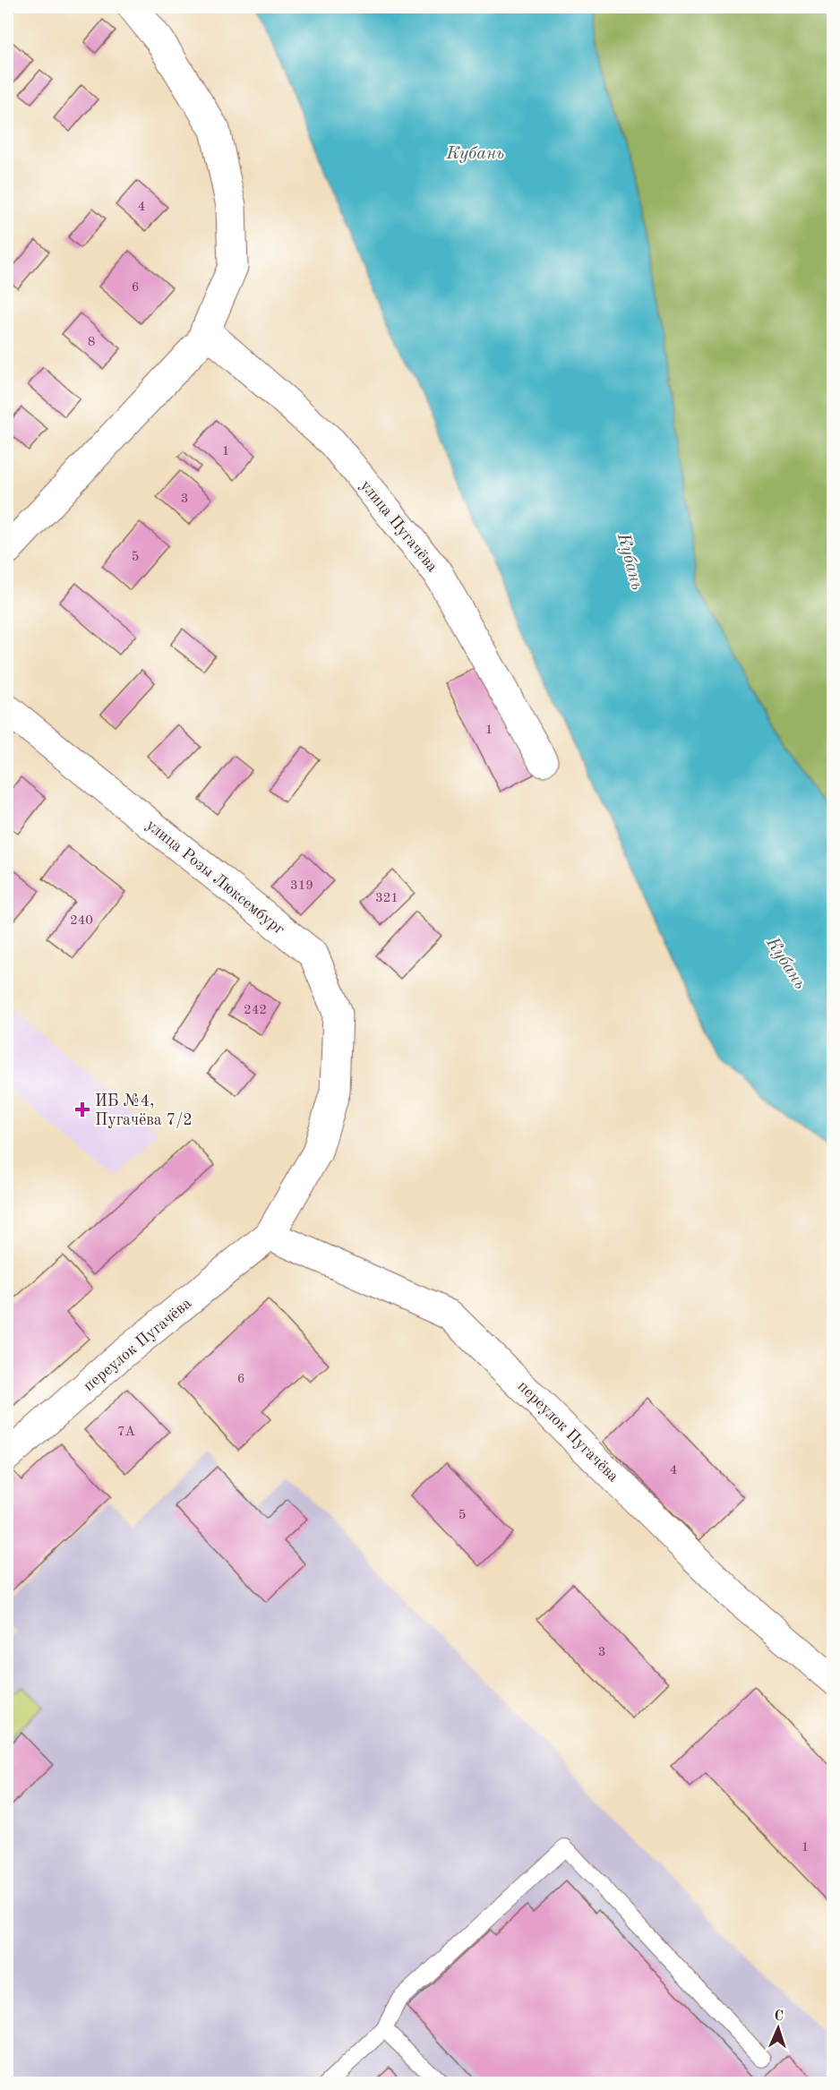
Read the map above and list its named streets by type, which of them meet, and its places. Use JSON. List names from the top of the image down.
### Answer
{
  "streets": {
    "street": ["улица Пугачёва", "улица Розы Люксембург", "переулок Пугачёва"]
  },
  "crossings": [
    ["улица Розы Люксембург", "переулок Пугачёва"]
  ],
  "water": ["Кубань"],
  "places": {
    "health": ["ИБ №4, Пугачёва 7/2"]
  },
  "house_numbers": [
    "4",
    "6",
    "8",
    "1",
    "3",
    "5",
    "1",
    "319",
    "321",
    "240",
    "242",
    "6",
    "7А",
    "4",
    "5",
    "3",
    "1"
  ],
  "north": "top"
}
